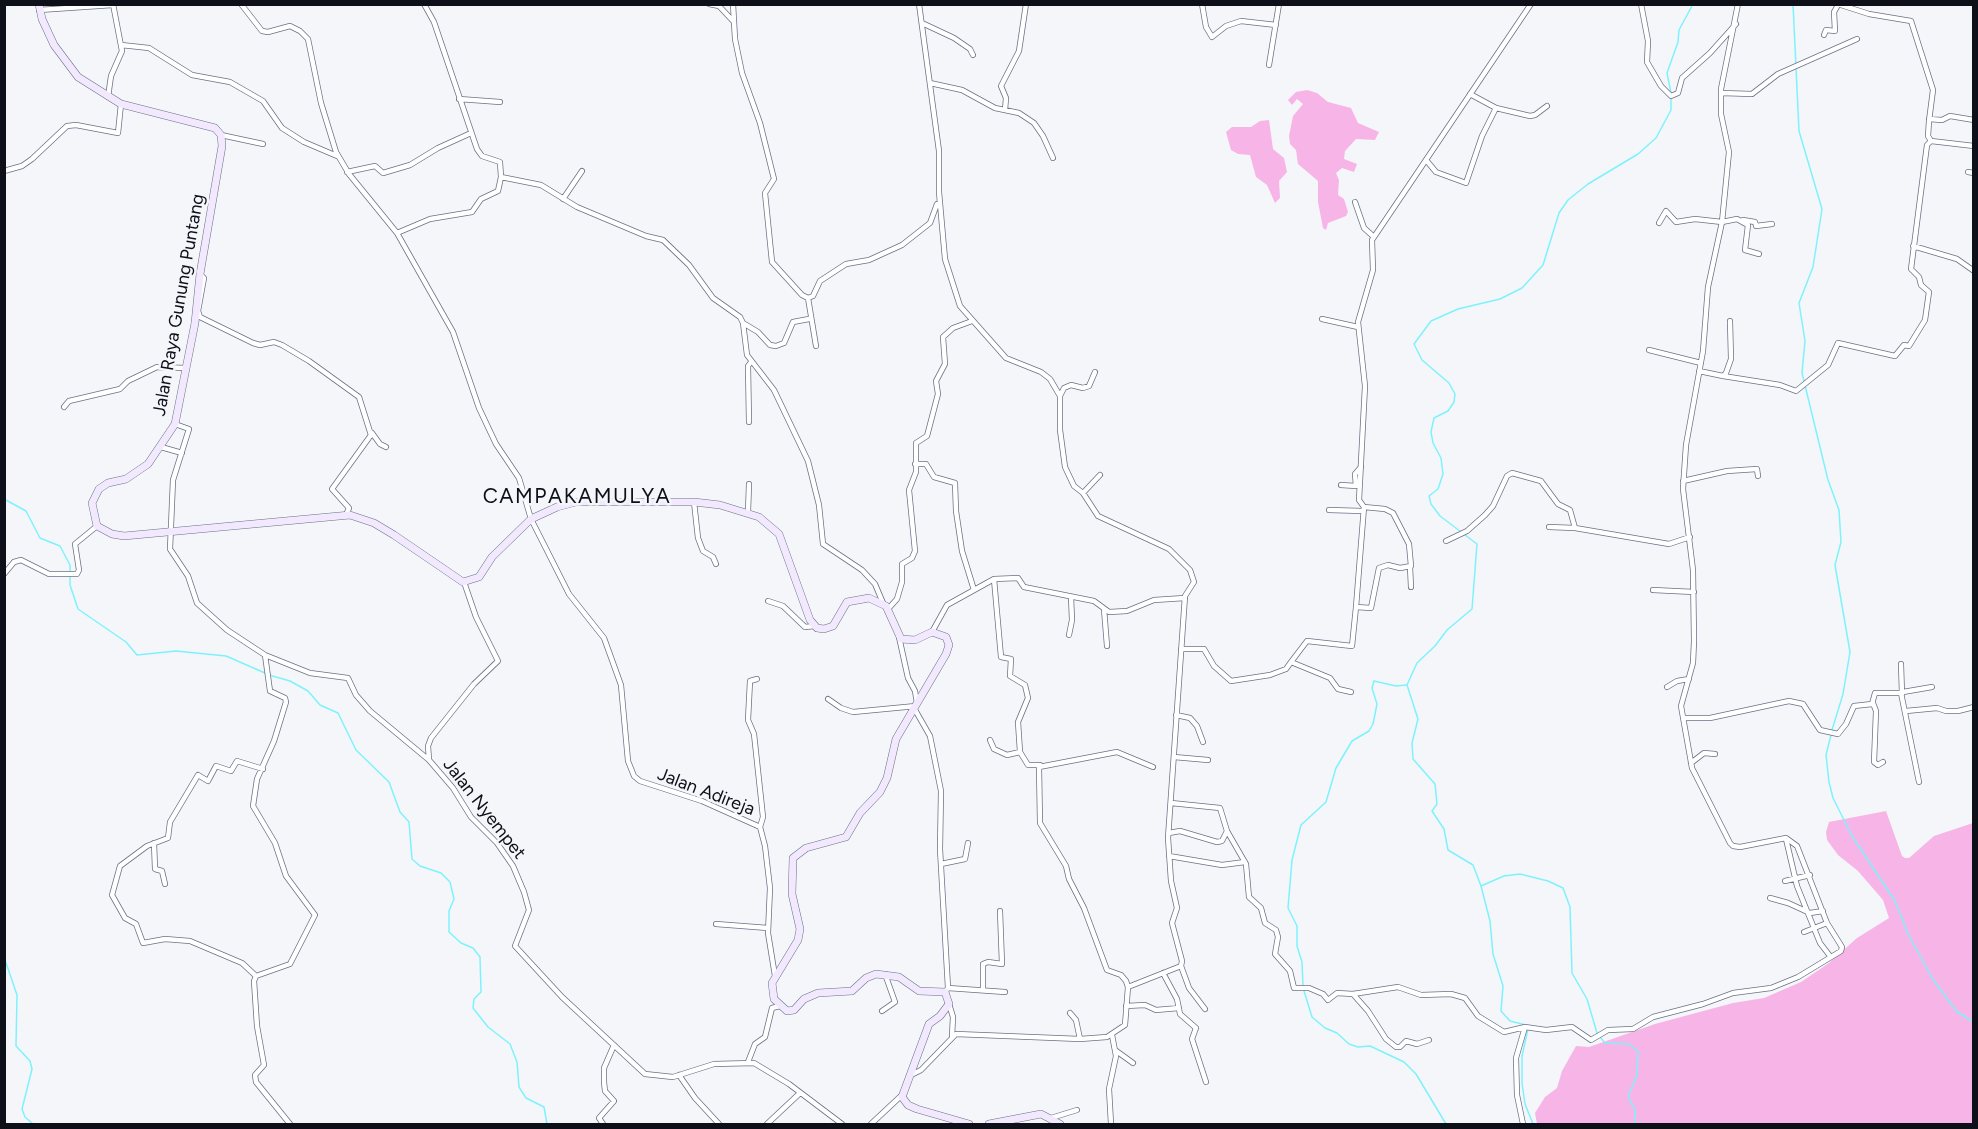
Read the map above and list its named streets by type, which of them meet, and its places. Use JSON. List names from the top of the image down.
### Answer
{
  "streets": {
    "street": ["Jalan Raya Gunung Puntang", "Jalan Adireja", "Jalan Nyempet"]
  },
  "crossings": [
    ["Jalan Raya Gunung Puntang", "Jalan Nyempet"]
  ],
  "districts": ["CAMPAKAMULYA"]
}
